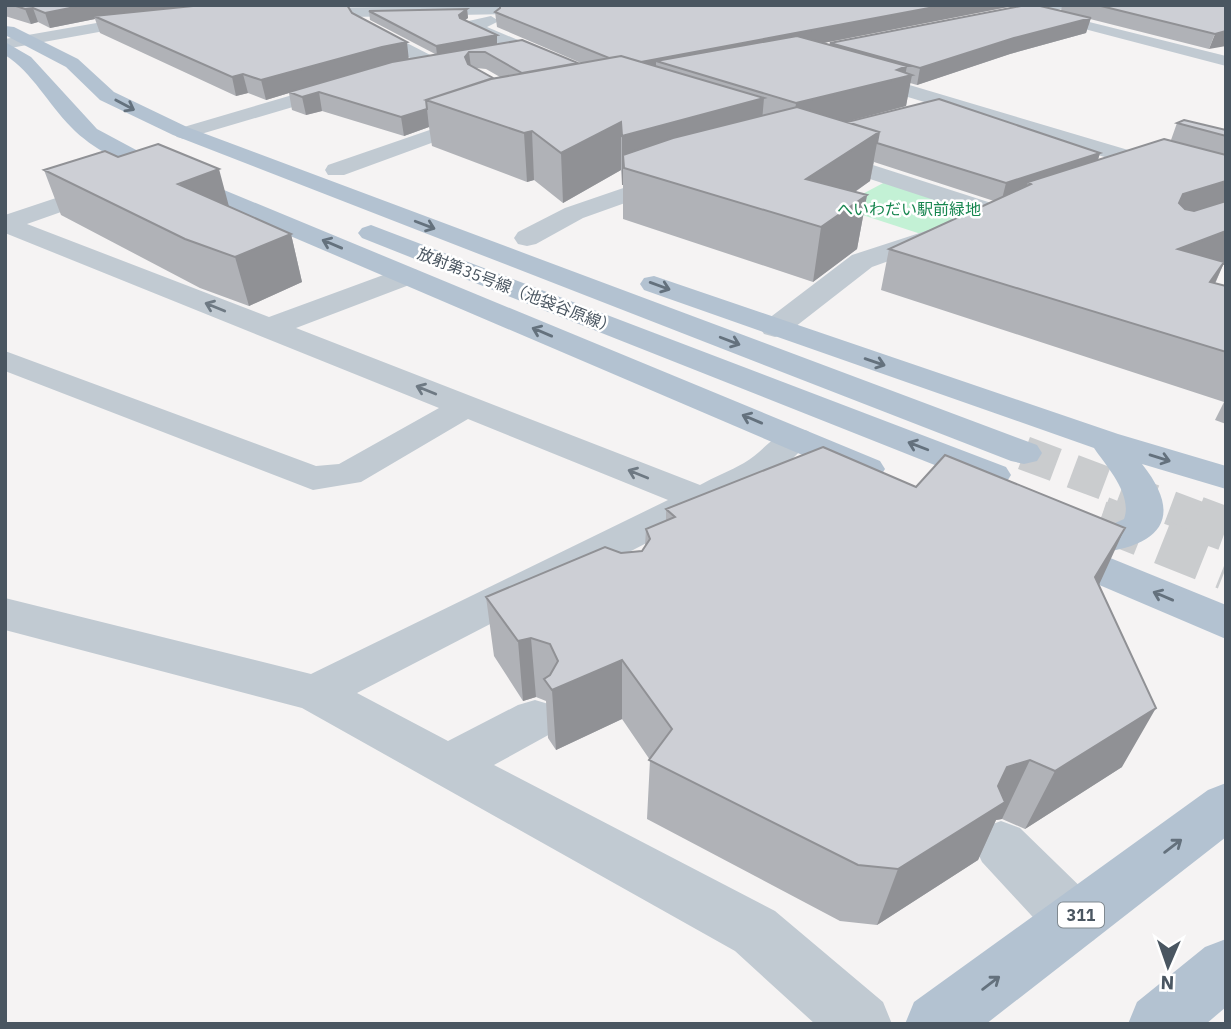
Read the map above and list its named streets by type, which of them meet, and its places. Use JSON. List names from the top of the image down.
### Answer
{
  "streets": {
    "main road": ["放射第35号線（池袋谷原線）", "311"]
  },
  "parks": ["へいわだい駅前緑地"],
  "north": "bottom"
}
